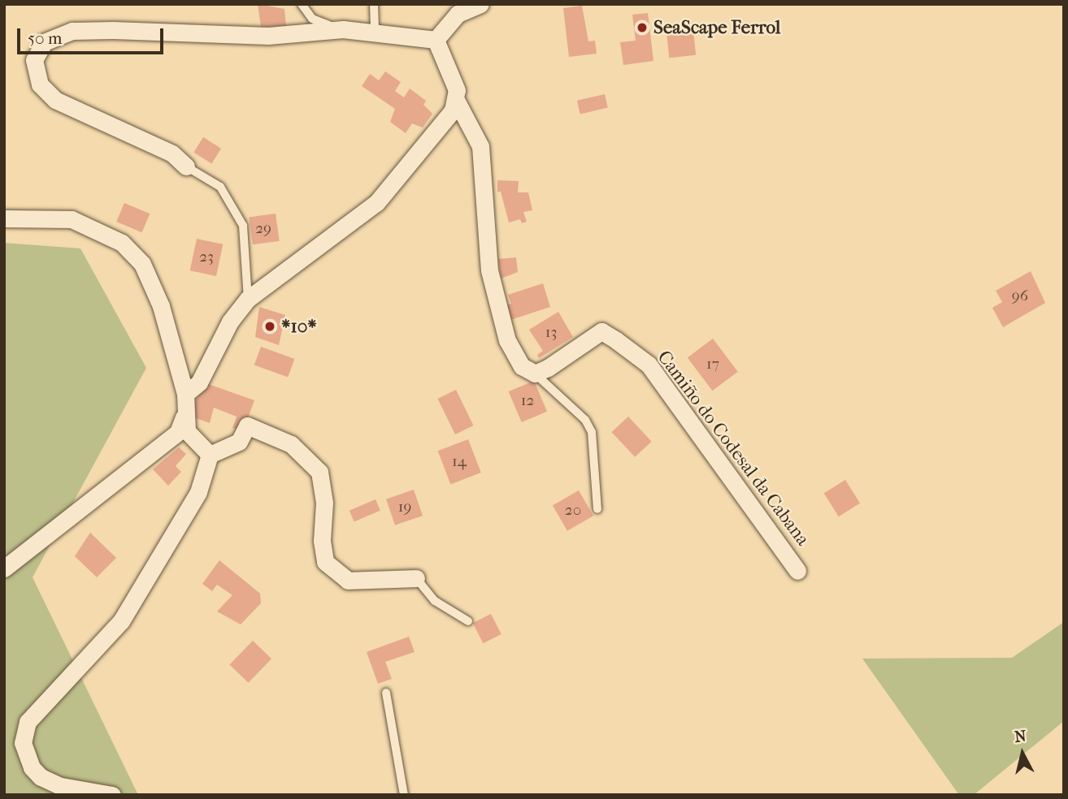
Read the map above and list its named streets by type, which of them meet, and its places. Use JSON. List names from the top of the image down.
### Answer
{
  "streets": {
    "street": ["Camiño do Codesal da Cabana"]
  },
  "places": ["SeaScape Ferrol", "*10*"],
  "house_numbers": [
    "29",
    "23",
    "96",
    "13",
    "17",
    "12",
    "14",
    "19",
    "20"
  ],
  "scale_bar": "50 m",
  "north": "top"
}
